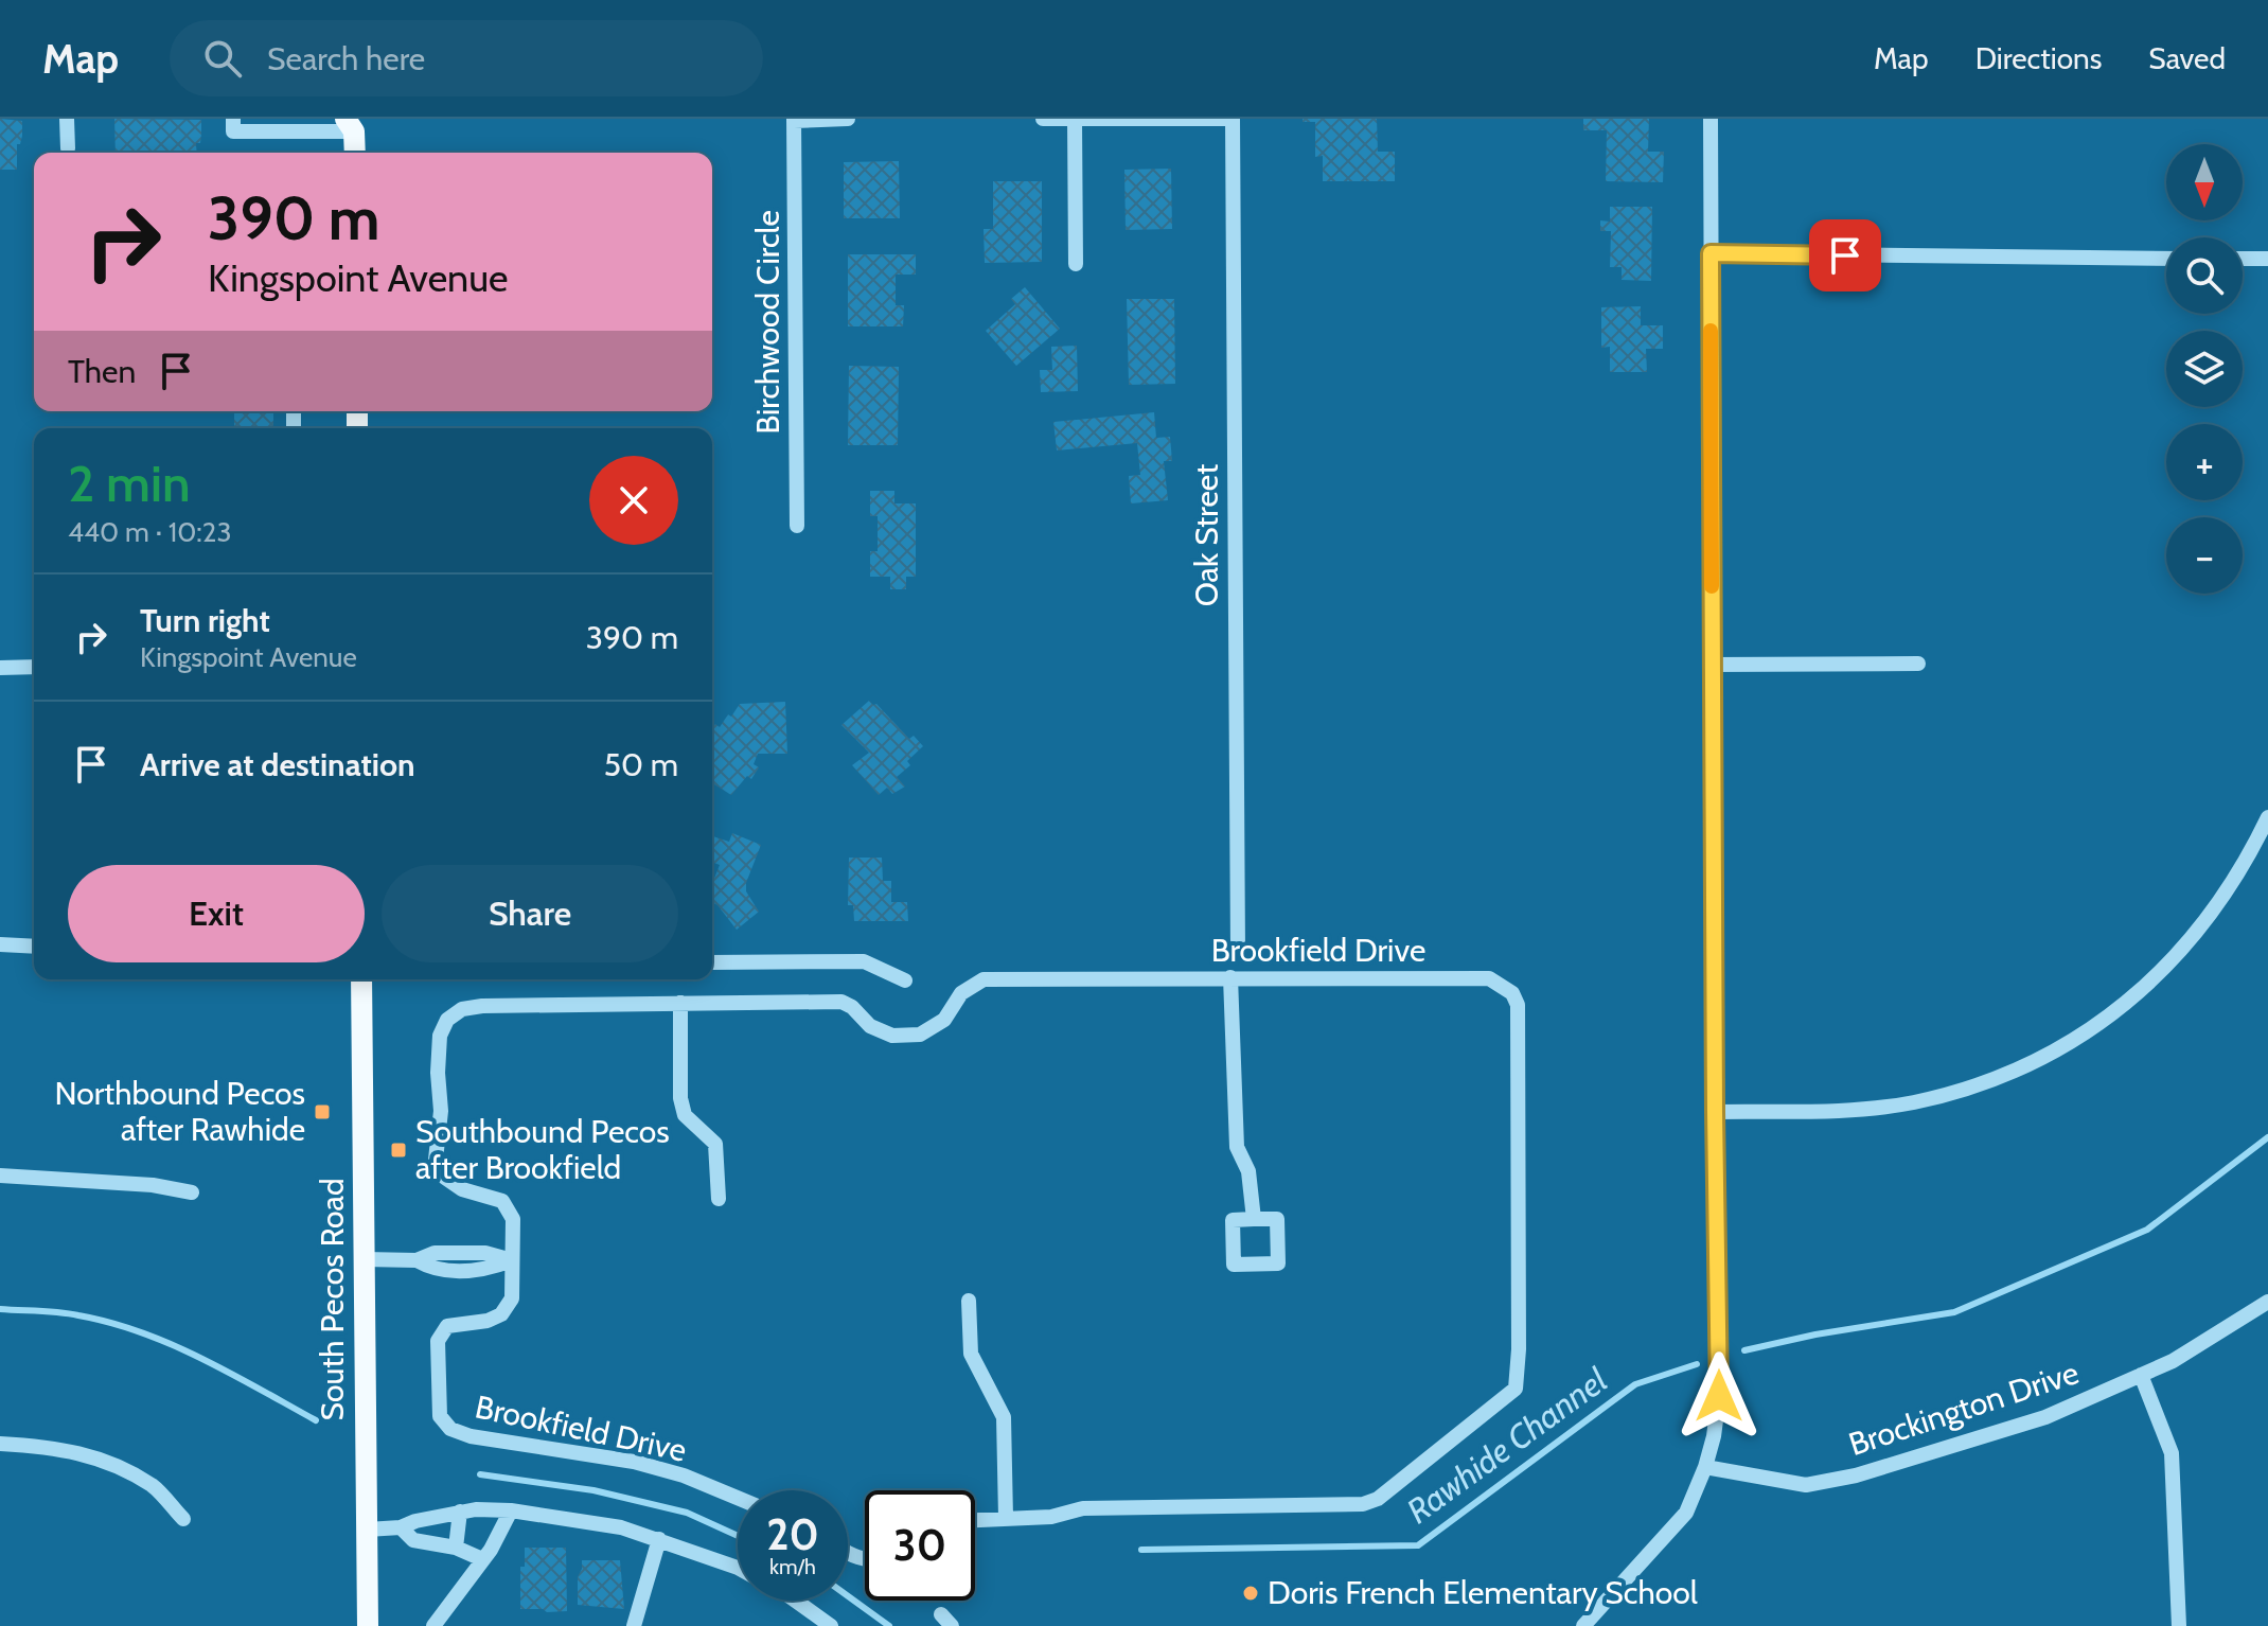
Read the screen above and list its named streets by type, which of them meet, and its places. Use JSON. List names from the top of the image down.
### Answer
{
  "streets": {
    "main road": ["South Pecos Road"],
    "street": [
      "Birchwood Circle",
      "Oak Street",
      "Brookfield Drive",
      "Brockington Drive"
    ]
  },
  "water": ["Rawhide Channel"],
  "places": {
    "transit": ["Northbound Pecos after Rawhide", "Southbound Pecos after Brookfield"],
    "other": ["Doris French Elementary School"]
  },
  "north": "bottom",
  "page": {
    "header": "Map",
    "search": "Search here",
    "nav": ["Map", "Directions", "Saved"],
    "map_buttons": ["+", "−"],
    "turn": ["390 m", "Kingspoint Avenue"],
    "then": "Then",
    "heading": ["2 min", "440 m · 10:23"],
    "list": [
      {
        "name": "Turn right",
        "note": "Kingspoint Avenue",
        "value": "390 m"
      },
      {
        "name": "Arrive at destination",
        "value": "50 m"
      }
    ],
    "buttons": ["Exit", "Share"],
    "speed": "20 km/h",
    "limit": "30"
  }
}
